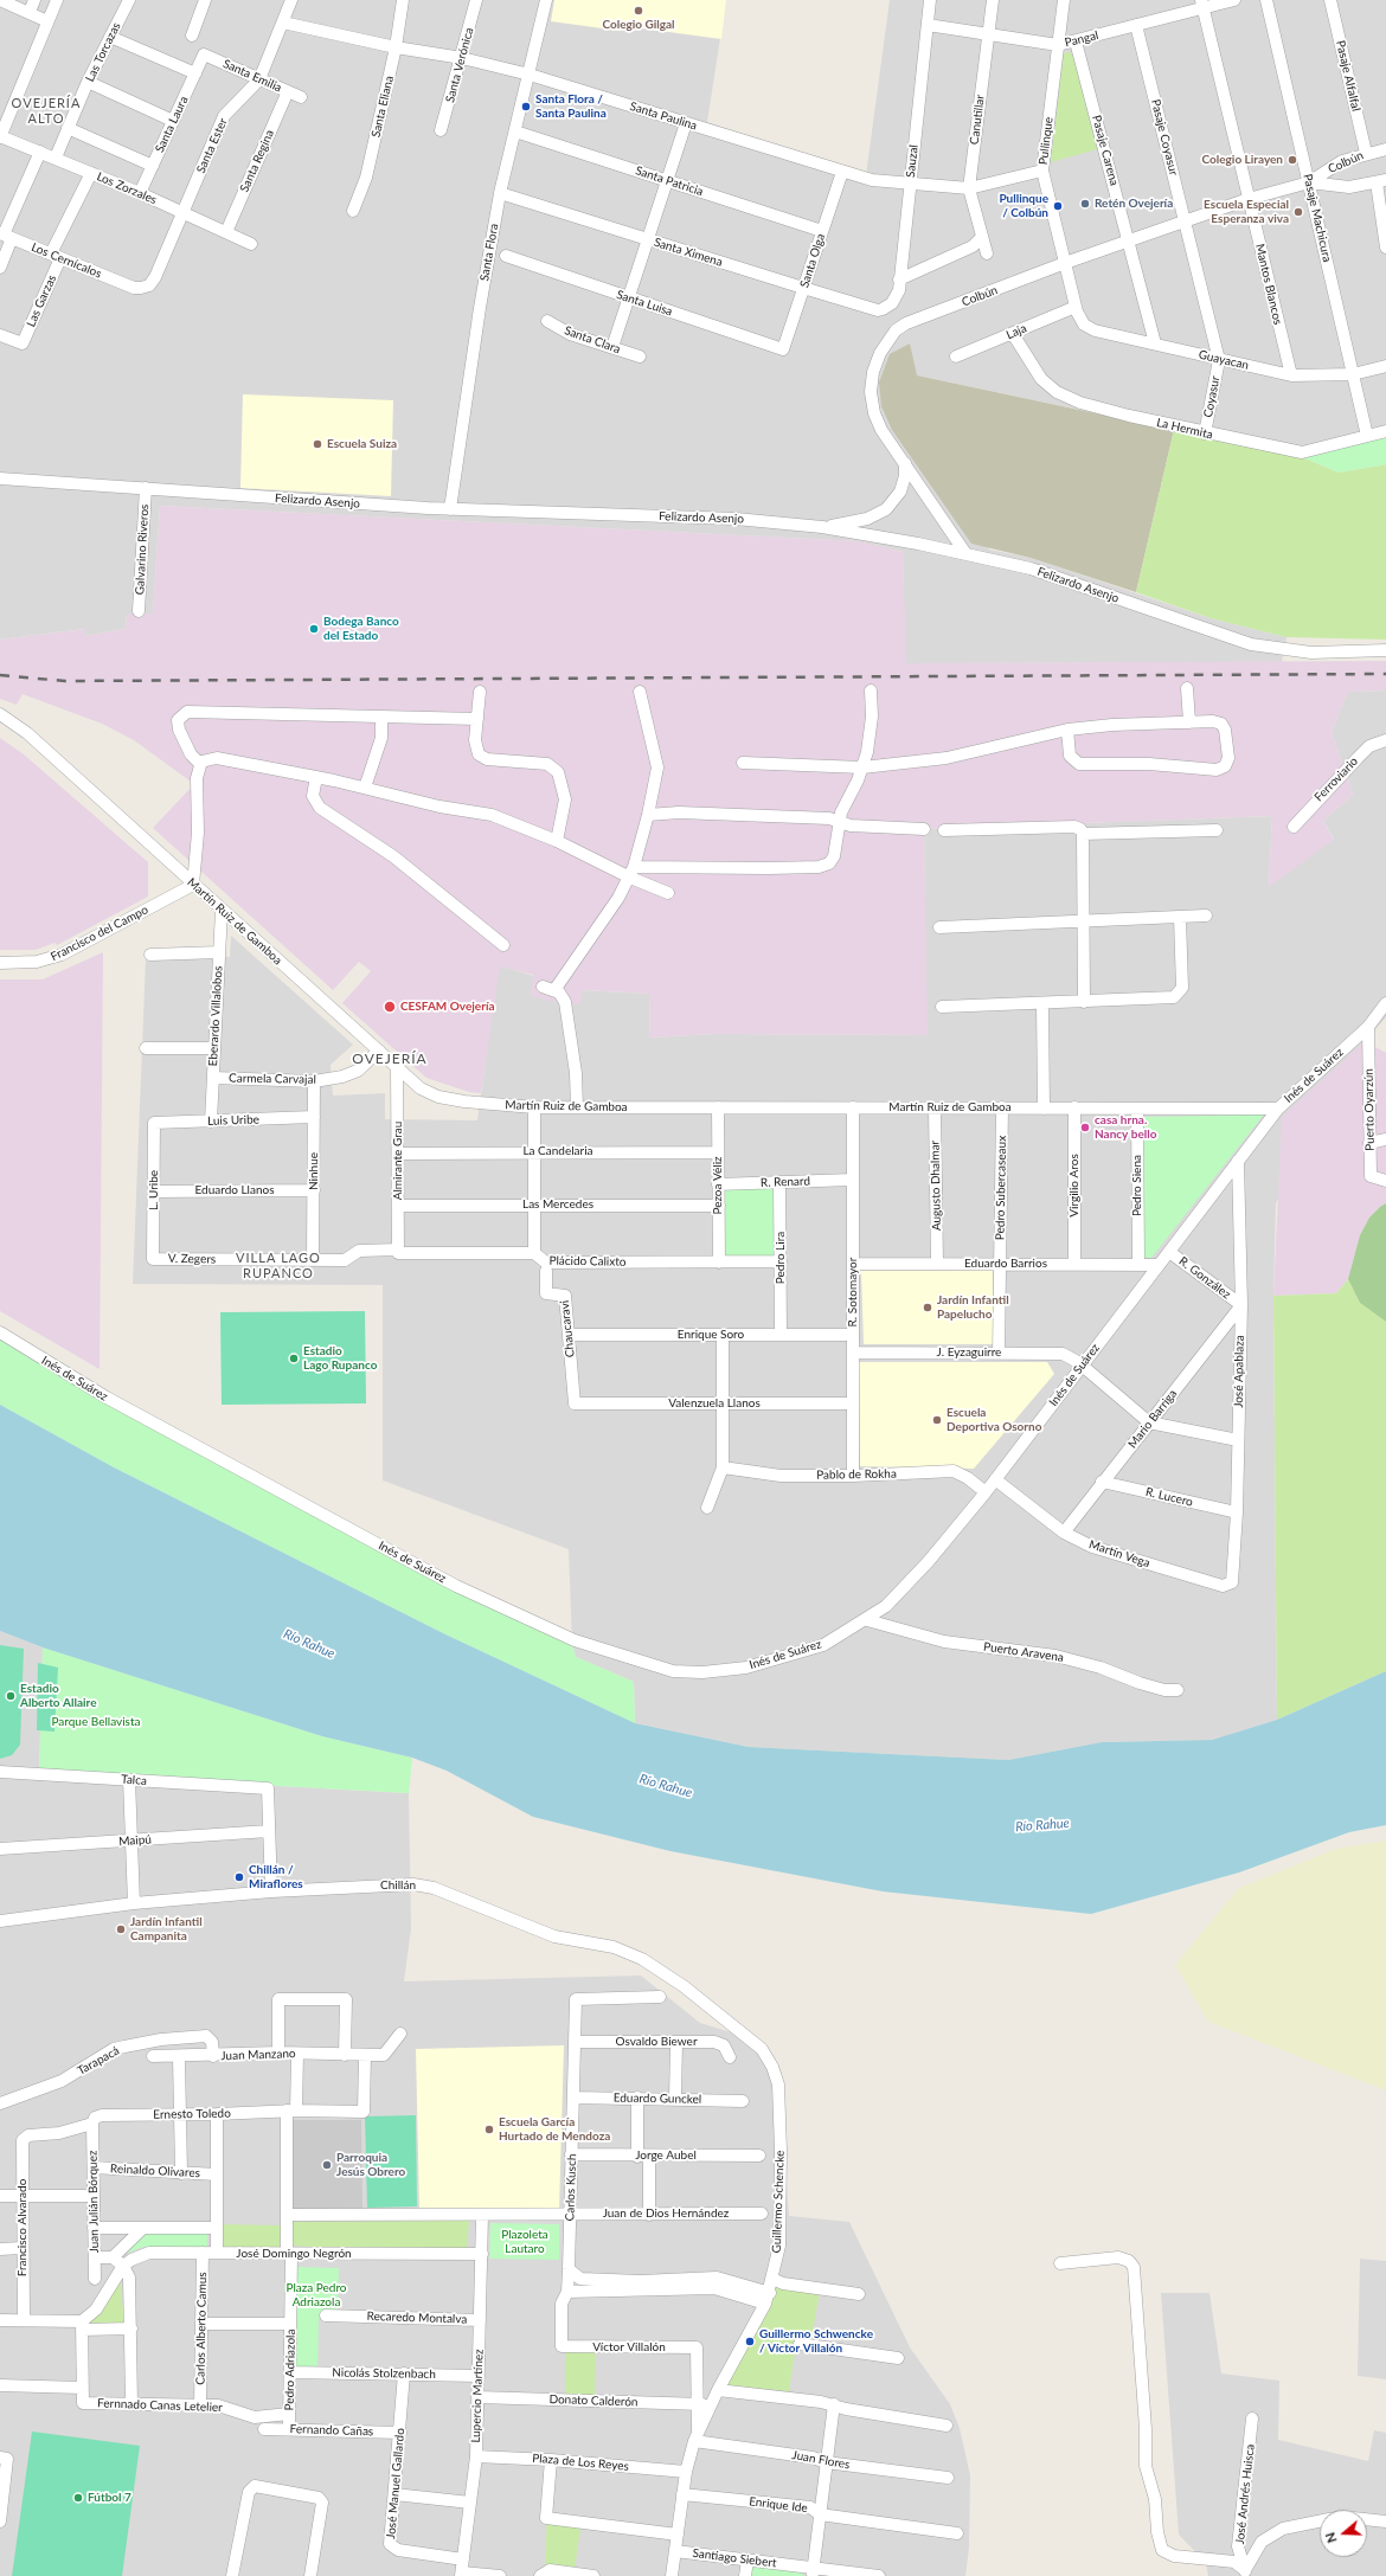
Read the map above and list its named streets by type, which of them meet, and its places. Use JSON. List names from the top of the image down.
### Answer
{
  "streets": {
    "street": [
      "Pangal",
      "Las Torcazas",
      "Santa Verónica",
      "Santa Emilia",
      "Pasaje Alfalfal",
      "Santa Eliana",
      "Santa Paulina",
      "Canutillar",
      "Santa Laura",
      "Pasaje Coyasur",
      "Pullinque",
      "Santa Ester",
      "Pasaje Carena",
      "Santa Regina",
      "Sauzal",
      "Colbún",
      "Santa Patricia",
      "Los Zorzales",
      "Pasaje Machicura",
      "Santa Flora",
      "Santa Ximena",
      "Los Cernícalos",
      "Santa Olga",
      "Mantos Blancos",
      "Las Garzas",
      "Santa Luisa",
      "Laja",
      "Santa Clara",
      "Guayacan",
      "Coyasur",
      "La Hermita",
      "Felizardo Asenjo",
      "Galvarino Riveros",
      "Ferroviario",
      "Martín Ruiz de Gamboa",
      "Francisco del Campo",
      "Eberardo Villalobos",
      "Inés de Suárez",
      "Carmela Carvajal",
      "Puerto Oyarzún",
      "Luis Uribe",
      "La Candelaria",
      "Almirante Grau",
      "Ninhue",
      "R. Renard",
      "Pezoa Véliz",
      "Augusto Dhalmar",
      "Virgilio Aros",
      "Pedro Siena",
      "Pedro Subercaseaux",
      "L. Uribe",
      "Eduardo Llanos",
      "Las Mercedes",
      "Pedro Lira",
      "V. Zegers",
      "Plácido Calixto",
      "Eduardo Barrios",
      "R. González",
      "R. Sotomayor",
      "Chaucaravi",
      "Enrique Soro",
      "J. Eyzaguirre",
      "José Apablaza",
      "Valenzuela Llanos",
      "Mario Barriga",
      "Pablo de Rokha",
      "R. Lucero",
      "Martín Vega",
      "Puerto Aravena",
      "Talca",
      "Maipú",
      "Chillán",
      "Osvaldo Biewer",
      "Juan Manzano",
      "Tarapacá",
      "Eduardo Gunckel",
      "Ernesto Toledo",
      "Jorge Aubel",
      "Reinaldo Olivares",
      "Carlos Kusch",
      "Juan Julián Bórquez",
      "Guillermo Schencke",
      "Juan de Dios Hernández",
      "Francisco Alvarado",
      "José Domingo Negrón",
      "Recaredo Montalva",
      "Carlos Alberto Camus",
      "Víctor Villalón",
      "Pedro Adriazola",
      "Nicolás Stolzenbach",
      "Lupercio Martínez",
      "Donato Calderón",
      "Fernnado Canas Letelier",
      "Fernando Cañas",
      "Juan Flores",
      "Plaza de Los Reyes",
      "José Manuel Gallardo",
      "José Andrés Huisca",
      "Enrique Ide",
      "Santiago Siebert"
    ]
  },
  "crossings": [
    ["Pangal", "Canutillar"],
    ["Pangal", "Pasaje Coyasur"],
    ["Pangal", "Pullinque"],
    ["Pangal", "Pasaje Carena"],
    ["Pangal", "Sauzal"],
    ["Pangal", "Mantos Blancos"],
    ["Las Torcazas", "Los Zorzales"],
    ["Santa Verónica", "Santa Paulina"],
    ["Santa Emilia", "Santa Laura"],
    ["Santa Emilia", "Santa Ester"],
    ["Santa Emilia", "Santa Regina"],
    ["Pasaje Alfalfal", "Colbún"],
    ["Santa Eliana", "Santa Paulina"],
    ["Santa Paulina", "Canutillar"],
    ["Santa Paulina", "Pullinque"],
    ["Santa Paulina", "Santa Ester"],
    ["Santa Paulina", "Sauzal"],
    ["Santa Paulina", "Santa Flora"],
    ["Santa Paulina", "Santa Olga"],
    ["Santa Laura", "Los Zorzales"],
    ["Pasaje Coyasur", "Colbún"],
    ["Pasaje Coyasur", "Guayacan"],
    ["Pasaje Coyasur", "Coyasur"],
    ["Pullinque", "Colbún"],
    ["Pullinque", "Laja"],
    ["Pullinque", "Guayacan"],
    ["Santa Ester", "Los Zorzales"],
    ["Santa Ester", "Los Cernícalos"],
    ["Pasaje Carena", "Colbún"],
    ["Pasaje Carena", "Guayacan"],
    ["Santa Regina", "Los Zorzales"],
    ["Sauzal", "Santa Ximena"],
    ["Colbún", "Pasaje Machicura"],
    ["Colbún", "Mantos Blancos"],
    ["Colbún", "Felizardo Asenjo"],
    ["Santa Patricia", "Santa Flora"],
    ["Santa Patricia", "Santa Olga"],
    ["Los Zorzales", "Las Garzas"],
    ["Pasaje Machicura", "Guayacan"],
    ["Pasaje Machicura", "La Hermita"],
    ["Santa Flora", "Santa Ximena"],
    ["Santa Flora", "Felizardo Asenjo"],
    ["Santa Ximena", "Santa Olga"],
    ["Los Cernícalos", "Las Garzas"],
    ["Santa Olga", "Santa Luisa"],
    ["Mantos Blancos", "Guayacan"],
    ["Laja", "Guayacan"],
    ["Laja", "La Hermita"],
    ["Guayacan", "Coyasur"],
    ["Coyasur", "La Hermita"],
    ["Felizardo Asenjo", "Galvarino Riveros"],
    ["Martín Ruiz de Gamboa", "Francisco del Campo"],
    ["Martín Ruiz de Gamboa", "Eberardo Villalobos"],
    ["Martín Ruiz de Gamboa", "Inés de Suárez"],
    ["Martín Ruiz de Gamboa", "Carmela Carvajal"],
    ["Martín Ruiz de Gamboa", "Almirante Grau"],
    ["Martín Ruiz de Gamboa", "Pezoa Véliz"],
    ["Martín Ruiz de Gamboa", "Augusto Dhalmar"],
    ["Martín Ruiz de Gamboa", "Virgilio Aros"],
    ["Martín Ruiz de Gamboa", "Pedro Siena"],
    ["Martín Ruiz de Gamboa", "Pedro Subercaseaux"],
    ["Martín Ruiz de Gamboa", "R. Sotomayor"],
    ["Eberardo Villalobos", "Carmela Carvajal"],
    ["Eberardo Villalobos", "Luis Uribe"],
    ["Inés de Suárez", "Puerto Oyarzún"],
    ["Inés de Suárez", "Eduardo Barrios"],
    ["Inés de Suárez", "R. González"],
    ["Inés de Suárez", "J. Eyzaguirre"],
    ["Inés de Suárez", "José Apablaza"],
    ["Inés de Suárez", "Pablo de Rokha"],
    ["Inés de Suárez", "Martín Vega"],
    ["Inés de Suárez", "Puerto Aravena"],
    ["Carmela Carvajal", "Ninhue"],
    ["Luis Uribe", "Ninhue"],
    ["Luis Uribe", "L. Uribe"],
    ["La Candelaria", "Almirante Grau"],
    ["La Candelaria", "Pezoa Véliz"],
    ["Almirante Grau", "Las Mercedes"],
    ["Almirante Grau", "V. Zegers"],
    ["Almirante Grau", "Plácido Calixto"],
    ["Ninhue", "Eduardo Llanos"],
    ["Ninhue", "V. Zegers"],
    ["R. Renard", "Pezoa Véliz"],
    ["R. Renard", "Pedro Lira"],
    ["R. Renard", "R. Sotomayor"],
    ["Pezoa Véliz", "Las Mercedes"],
    ["Pezoa Véliz", "Plácido Calixto"],
    ["Augusto Dhalmar", "Eduardo Barrios"],
    ["Virgilio Aros", "Eduardo Barrios"],
    ["Pedro Siena", "Eduardo Barrios"],
    ["Pedro Subercaseaux", "Eduardo Barrios"],
    ["Pedro Subercaseaux", "J. Eyzaguirre"],
    ["L. Uribe", "Eduardo Llanos"],
    ["L. Uribe", "V. Zegers"],
    ["Pedro Lira", "Plácido Calixto"],
    ["Pedro Lira", "Enrique Soro"],
    ["V. Zegers", "Plácido Calixto"],
    ["Eduardo Barrios", "R. Sotomayor"],
    ["R. González", "José Apablaza"],
    ["R. González", "Mario Barriga"],
    ["R. Sotomayor", "Enrique Soro"],
    ["R. Sotomayor", "J. Eyzaguirre"],
    ["R. Sotomayor", "Valenzuela Llanos"],
    ["R. Sotomayor", "Pablo de Rokha"],
    ["Chaucaravi", "Enrique Soro"],
    ["Chaucaravi", "Valenzuela Llanos"],
    ["J. Eyzaguirre", "Mario Barriga"],
    ["José Apablaza", "Mario Barriga"],
    ["José Apablaza", "R. Lucero"],
    ["José Apablaza", "Martín Vega"],
    ["Mario Barriga", "R. Lucero"],
    ["Mario Barriga", "Martín Vega"],
    ["Talca", "Maipú"],
    ["Chillán", "Guillermo Schencke"],
    ["Osvaldo Biewer", "Carlos Kusch"],
    ["Juan Manzano", "Tarapacá"],
    ["Juan Manzano", "Ernesto Toledo"],
    ["Juan Manzano", "Pedro Adriazola"],
    ["Eduardo Gunckel", "Carlos Kusch"],
    ["Ernesto Toledo", "Juan Julián Bórquez"],
    ["Ernesto Toledo", "Francisco Alvarado"],
    ["Ernesto Toledo", "Pedro Adriazola"],
    ["Jorge Aubel", "Carlos Kusch"],
    ["Reinaldo Olivares", "Juan Julián Bórquez"],
    ["Carlos Kusch", "Juan de Dios Hernández"],
    ["Carlos Kusch", "Víctor Villalón"],
    ["Guillermo Schencke", "Víctor Villalón"],
    ["Guillermo Schencke", "Donato Calderón"],
    ["Guillermo Schencke", "Juan Flores"],
    ["Guillermo Schencke", "Plaza de Los Reyes"],
    ["Guillermo Schencke", "Enrique Ide"],
    ["Guillermo Schencke", "Santiago Siebert"],
    ["José Domingo Negrón", "Carlos Alberto Camus"],
    ["José Domingo Negrón", "Pedro Adriazola"],
    ["José Domingo Negrón", "Lupercio Martínez"],
    ["Recaredo Montalva", "Lupercio Martínez"],
    ["Carlos Alberto Camus", "Fernnado Canas Letelier"],
    ["Pedro Adriazola", "Nicolás Stolzenbach"],
    ["Pedro Adriazola", "Fernnado Canas Letelier"],
    ["Pedro Adriazola", "Fernando Cañas"],
    ["Nicolás Stolzenbach", "Lupercio Martínez"],
    ["Nicolás Stolzenbach", "José Manuel Gallardo"],
    ["Lupercio Martínez", "Donato Calderón"],
    ["Lupercio Martínez", "Plaza de Los Reyes"],
    ["Lupercio Martínez", "José Manuel Gallardo"],
    ["Fernando Cañas", "José Manuel Gallardo"]
  ],
  "districts": ["OVEJERÍA ALTO", "OVEJERÍA", "VILLA LAGO RUPANCO"],
  "water": ["Río Rahue"],
  "parks": ["Parque Bellavista", "Plazoleta Lautaro", "Plaza Pedro Adriazola"],
  "places": [
    "Colegio Gilgal",
    "Santa Flora / Santa Paulina",
    "Colegio Lirayen",
    "Retén Ovejería",
    "Pullinque / Colbún",
    "Escuela Especial Esperanza viva",
    "Escuela Suiza",
    "Bodega Banco del Estado",
    "CESFAM Ovejería",
    "casa hrna. Nancy bello",
    "Jardín Infantil Papelucho",
    "Estadio Lago Rupanco",
    "Escuela Deportiva Osorno",
    "Estadio Alberto Allaire",
    "Chillán / Miraflores",
    "Jardín Infantil Campanita",
    "Escuela García Hurtado de Mendoza",
    "Parroquia Jesús Obrero",
    "Guillermo Schwencke / Víctor Villalón",
    "Fútbol 7"
  ],
  "north": "left"
}
